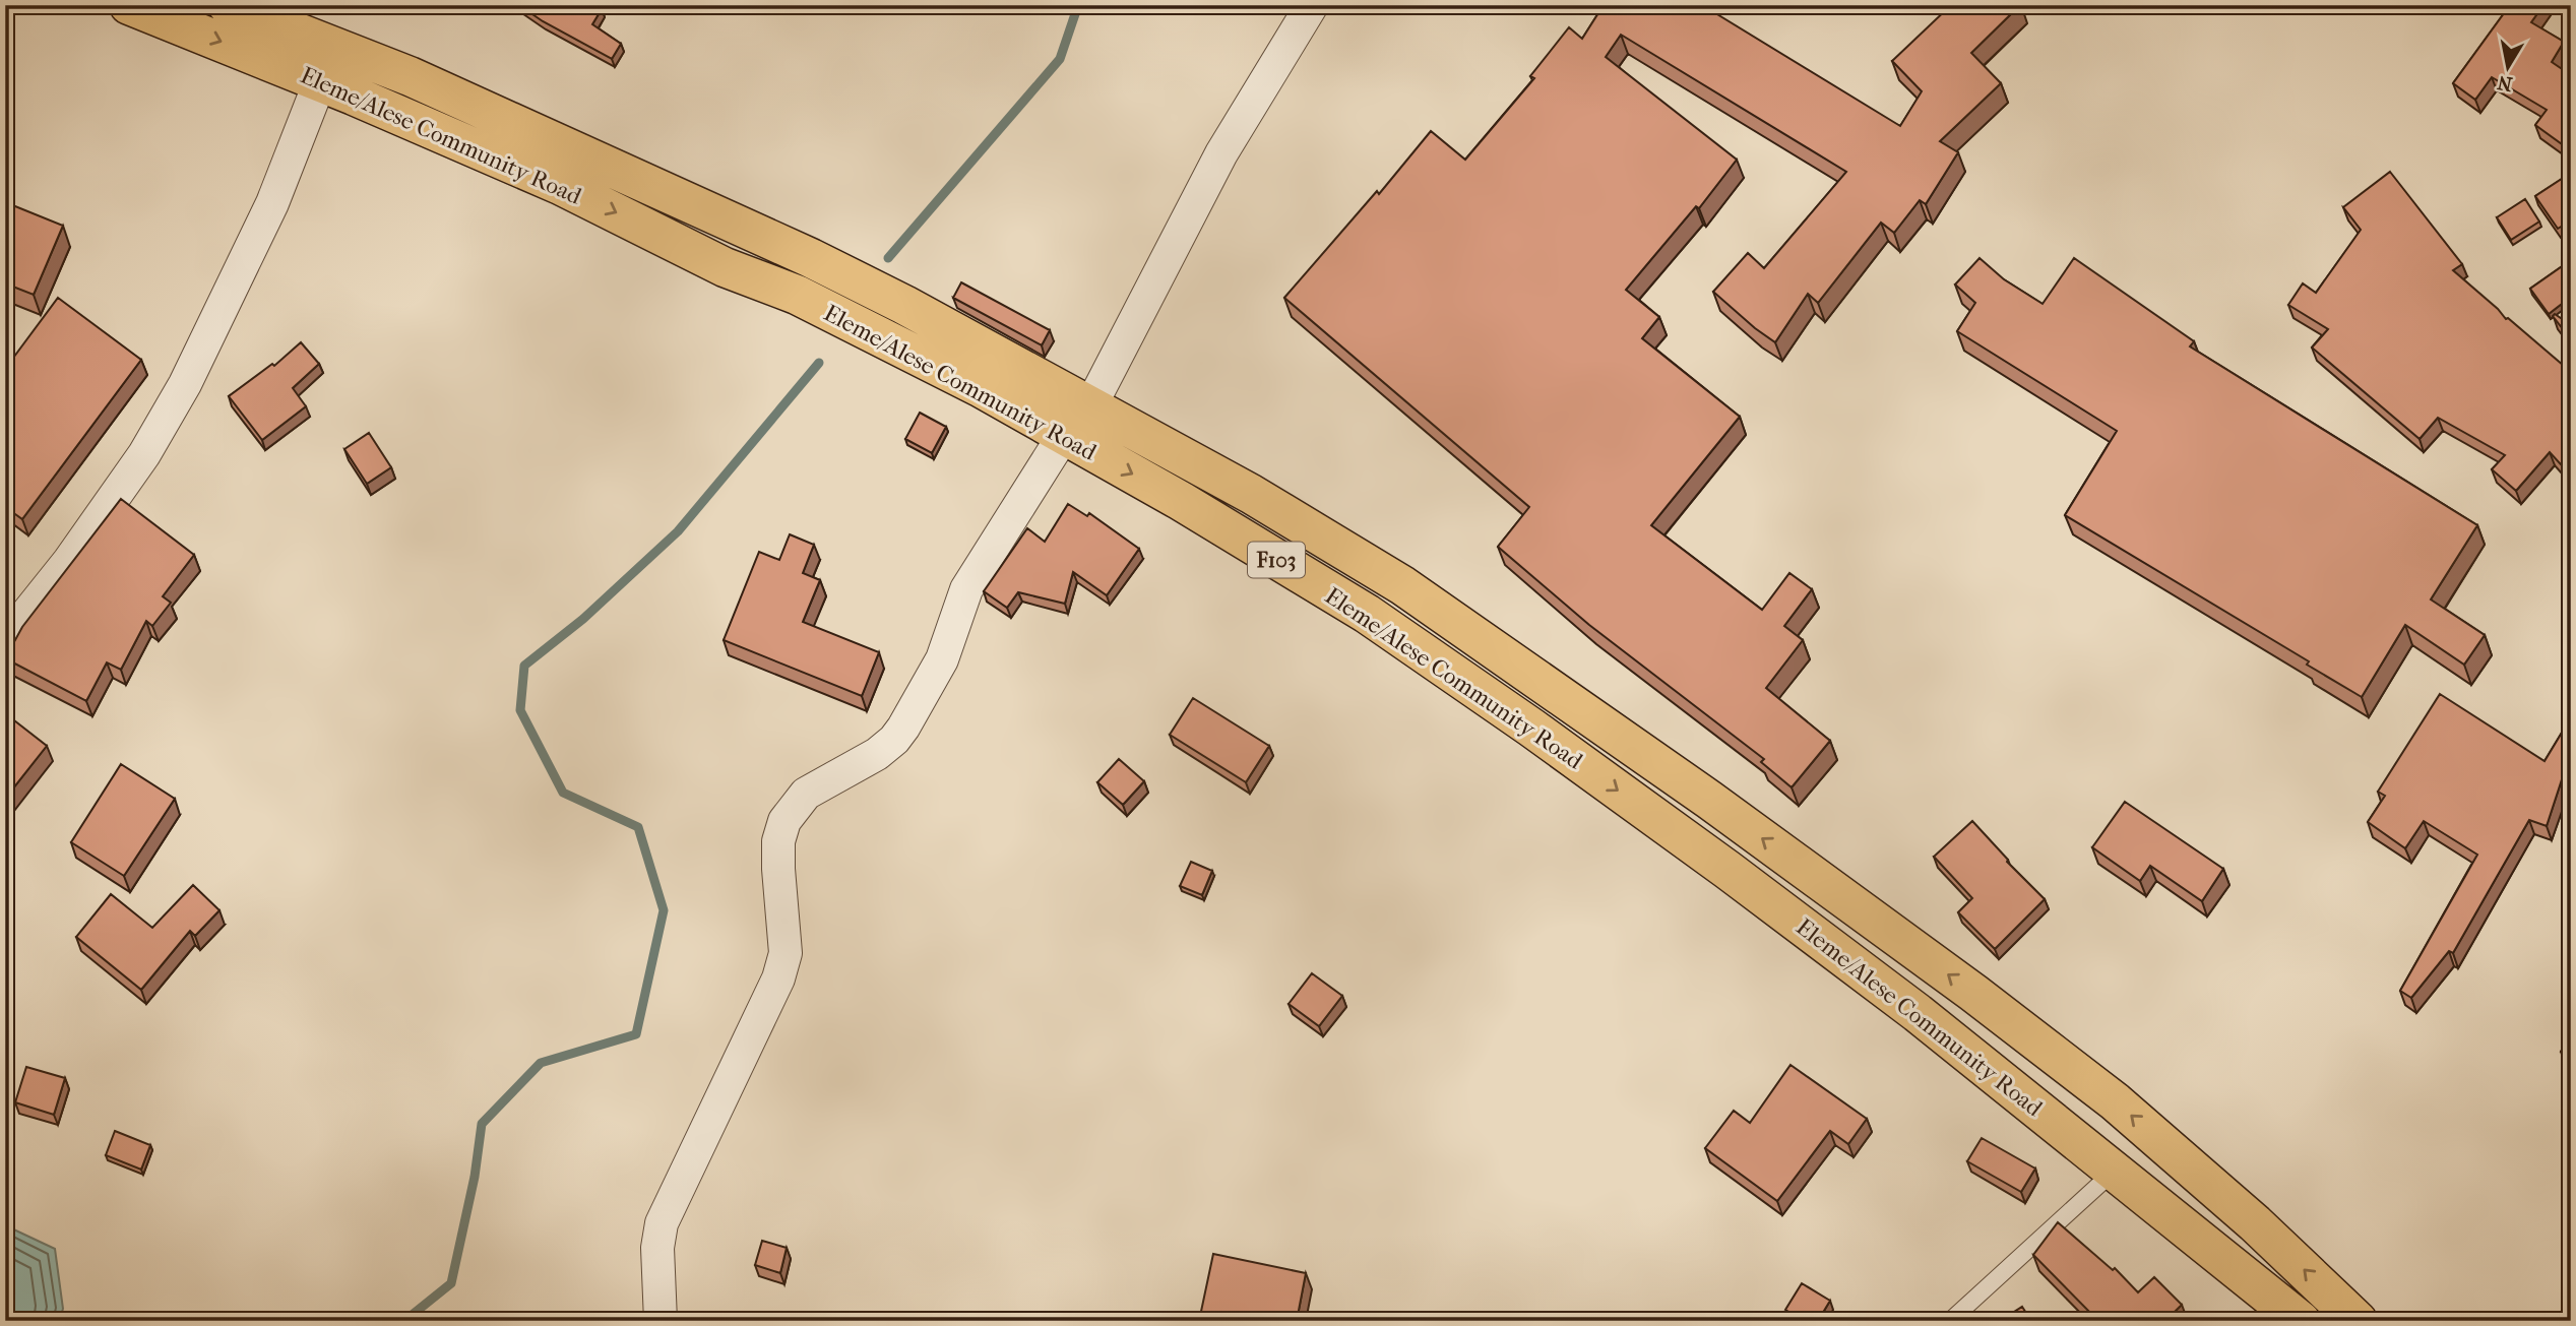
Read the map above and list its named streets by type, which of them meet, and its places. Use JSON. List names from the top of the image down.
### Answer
{
  "streets": {
    "main road": ["Eleme/Alese Community Road", "F103"]
  },
  "north": "bottom"
}
